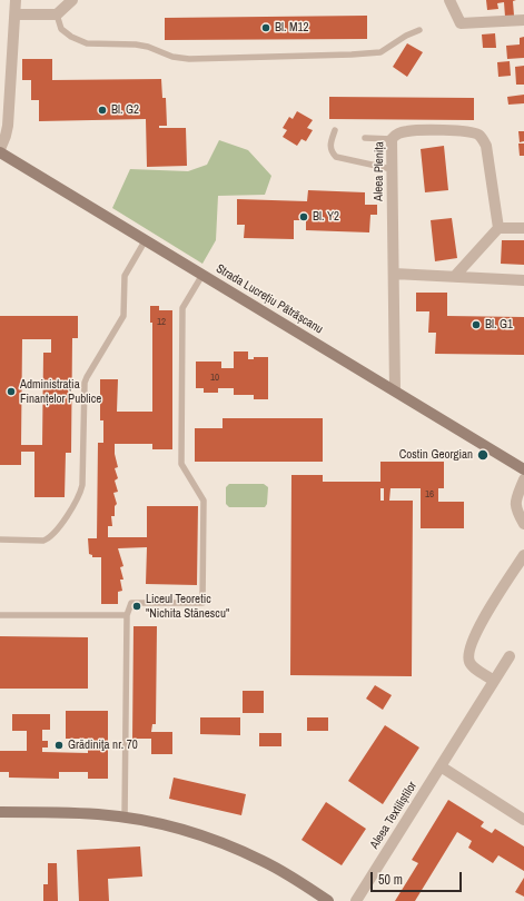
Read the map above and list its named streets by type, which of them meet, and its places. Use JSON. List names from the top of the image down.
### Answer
{
  "streets": {
    "main road": ["Strada Lucrețiu Pătrășcanu"],
    "street": ["Aleea Plenița", "Aleea Textiliștilor"]
  },
  "crossings": [
    ["Aleea Plenița", "Strada Lucrețiu Pătrășcanu"]
  ],
  "places": [
    "Bl. M12",
    "Bl. G2",
    "Bl. Y2",
    "Bl. G1",
    "Administrația Finanțelor Publice",
    "Costin Georgian",
    "Liceul Teoretic \"Nichita Stănescu\"",
    "Grădiniţa nr. 70"
  ],
  "house_numbers": ["12", "10", "16"],
  "scale_bar": "50 m"
}
